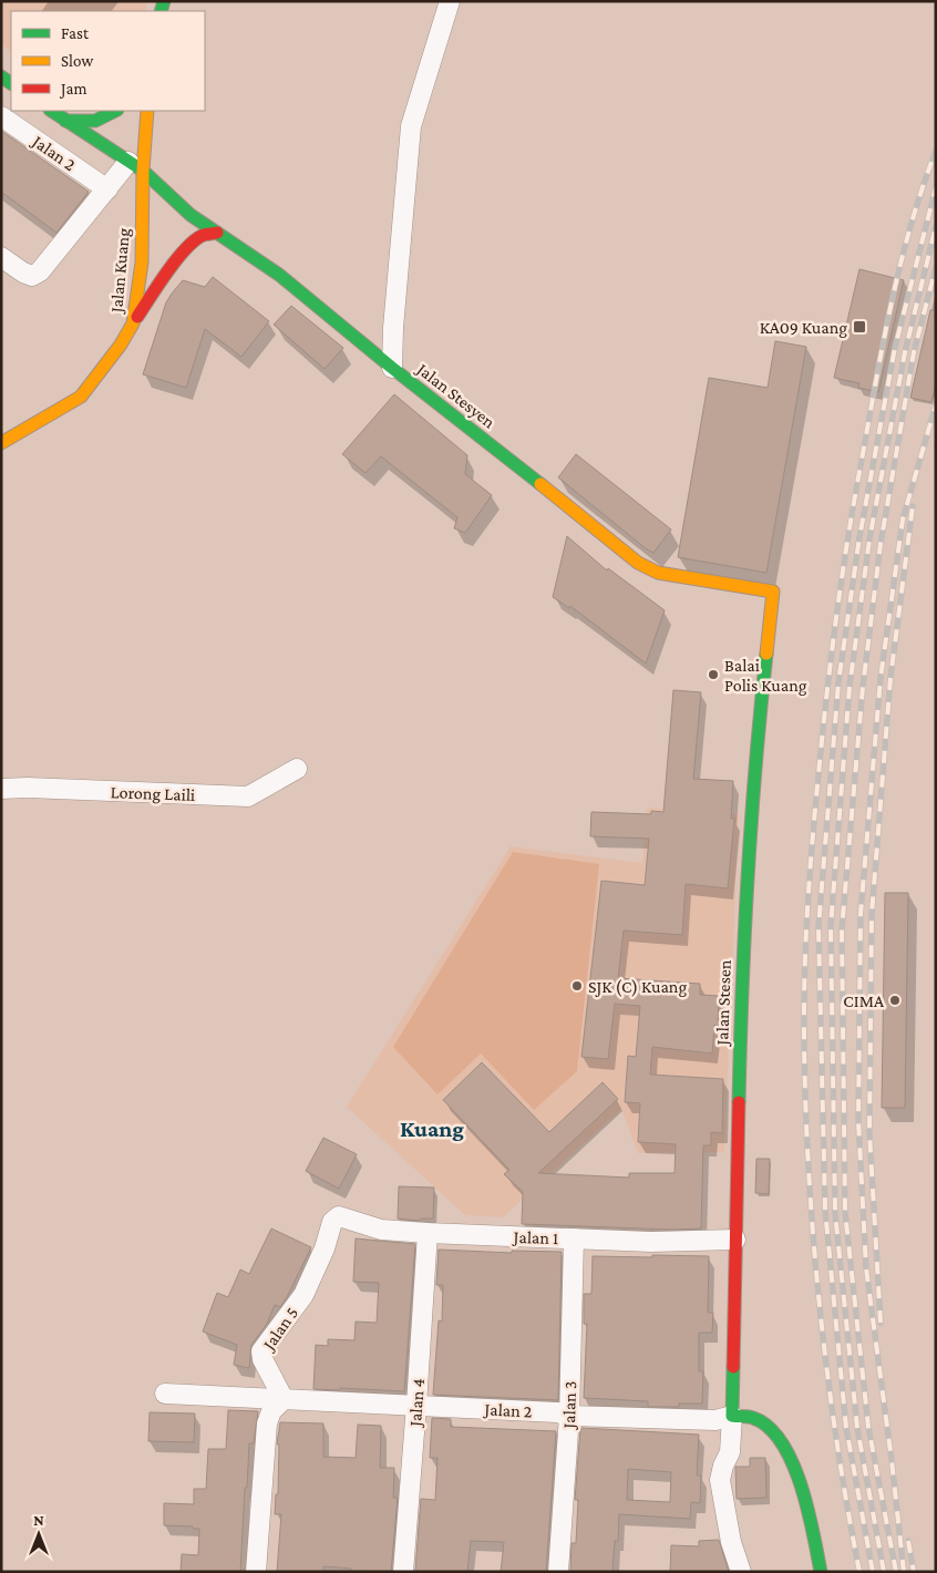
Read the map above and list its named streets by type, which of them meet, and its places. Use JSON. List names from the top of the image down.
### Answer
{
  "streets": {
    "main road": ["Jalan Kuang", "Jalan Stesyen", "Jalan Stesen"],
    "street": [
      "Jalan 2",
      "Lorong Laili",
      "Jalan 1",
      "Jalan 5",
      "Jalan 4",
      "Jalan 3"
    ]
  },
  "crossings": [
    ["Jalan 2", "Jalan Stesen"],
    ["Jalan 2", "Jalan 5"],
    ["Jalan 2", "Jalan 4"],
    ["Jalan 2", "Jalan 3"],
    ["Jalan Kuang", "Jalan Stesyen"],
    ["Jalan Stesyen", "Jalan Stesen"],
    ["Jalan Stesen", "Jalan 1"],
    ["Jalan 1", "Jalan 5"],
    ["Jalan 1", "Jalan 4"],
    ["Jalan 1", "Jalan 3"]
  ],
  "districts": ["Kuang"],
  "places": {
    "transit": ["KA09 Kuang"],
    "other": ["Balai Polis Kuang", "SJK (C) Kuang", "CIMA"]
  },
  "legend": ["Fast", "Slow", "Jam"],
  "north": "top"
}
